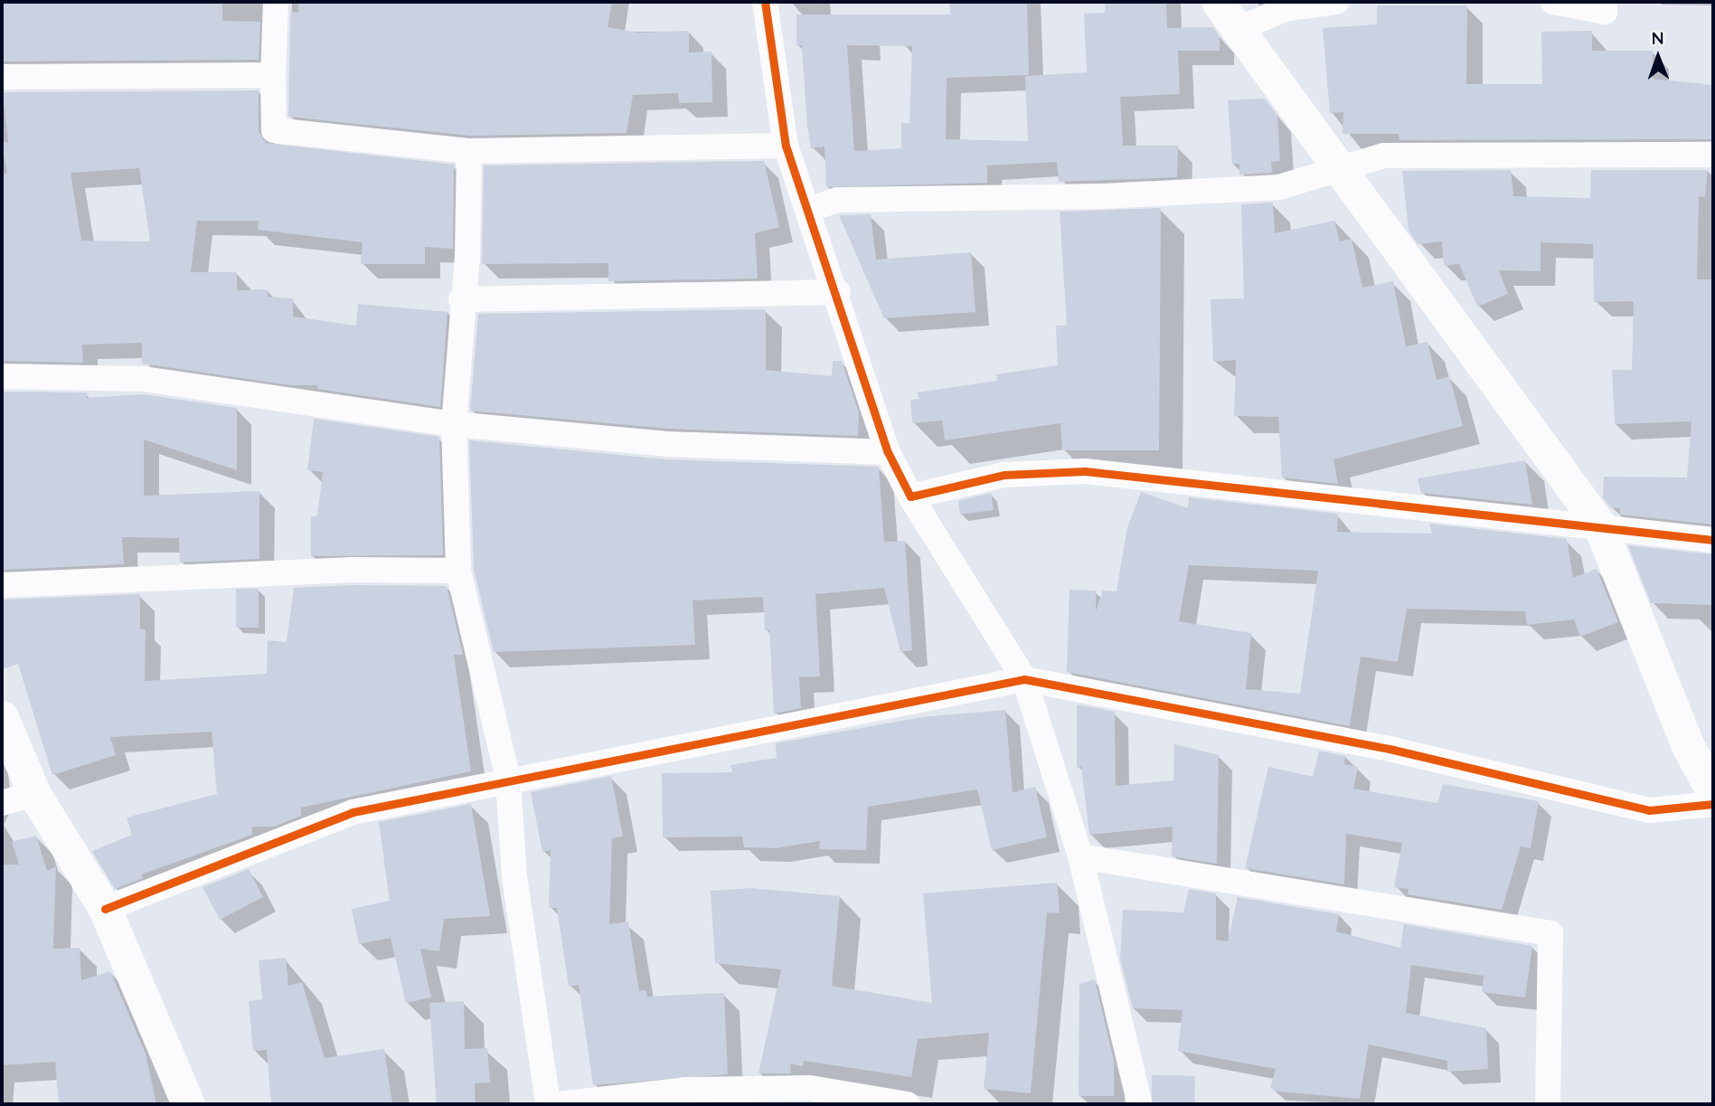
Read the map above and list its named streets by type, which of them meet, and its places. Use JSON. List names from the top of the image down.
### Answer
{
  "north": "top"
}
